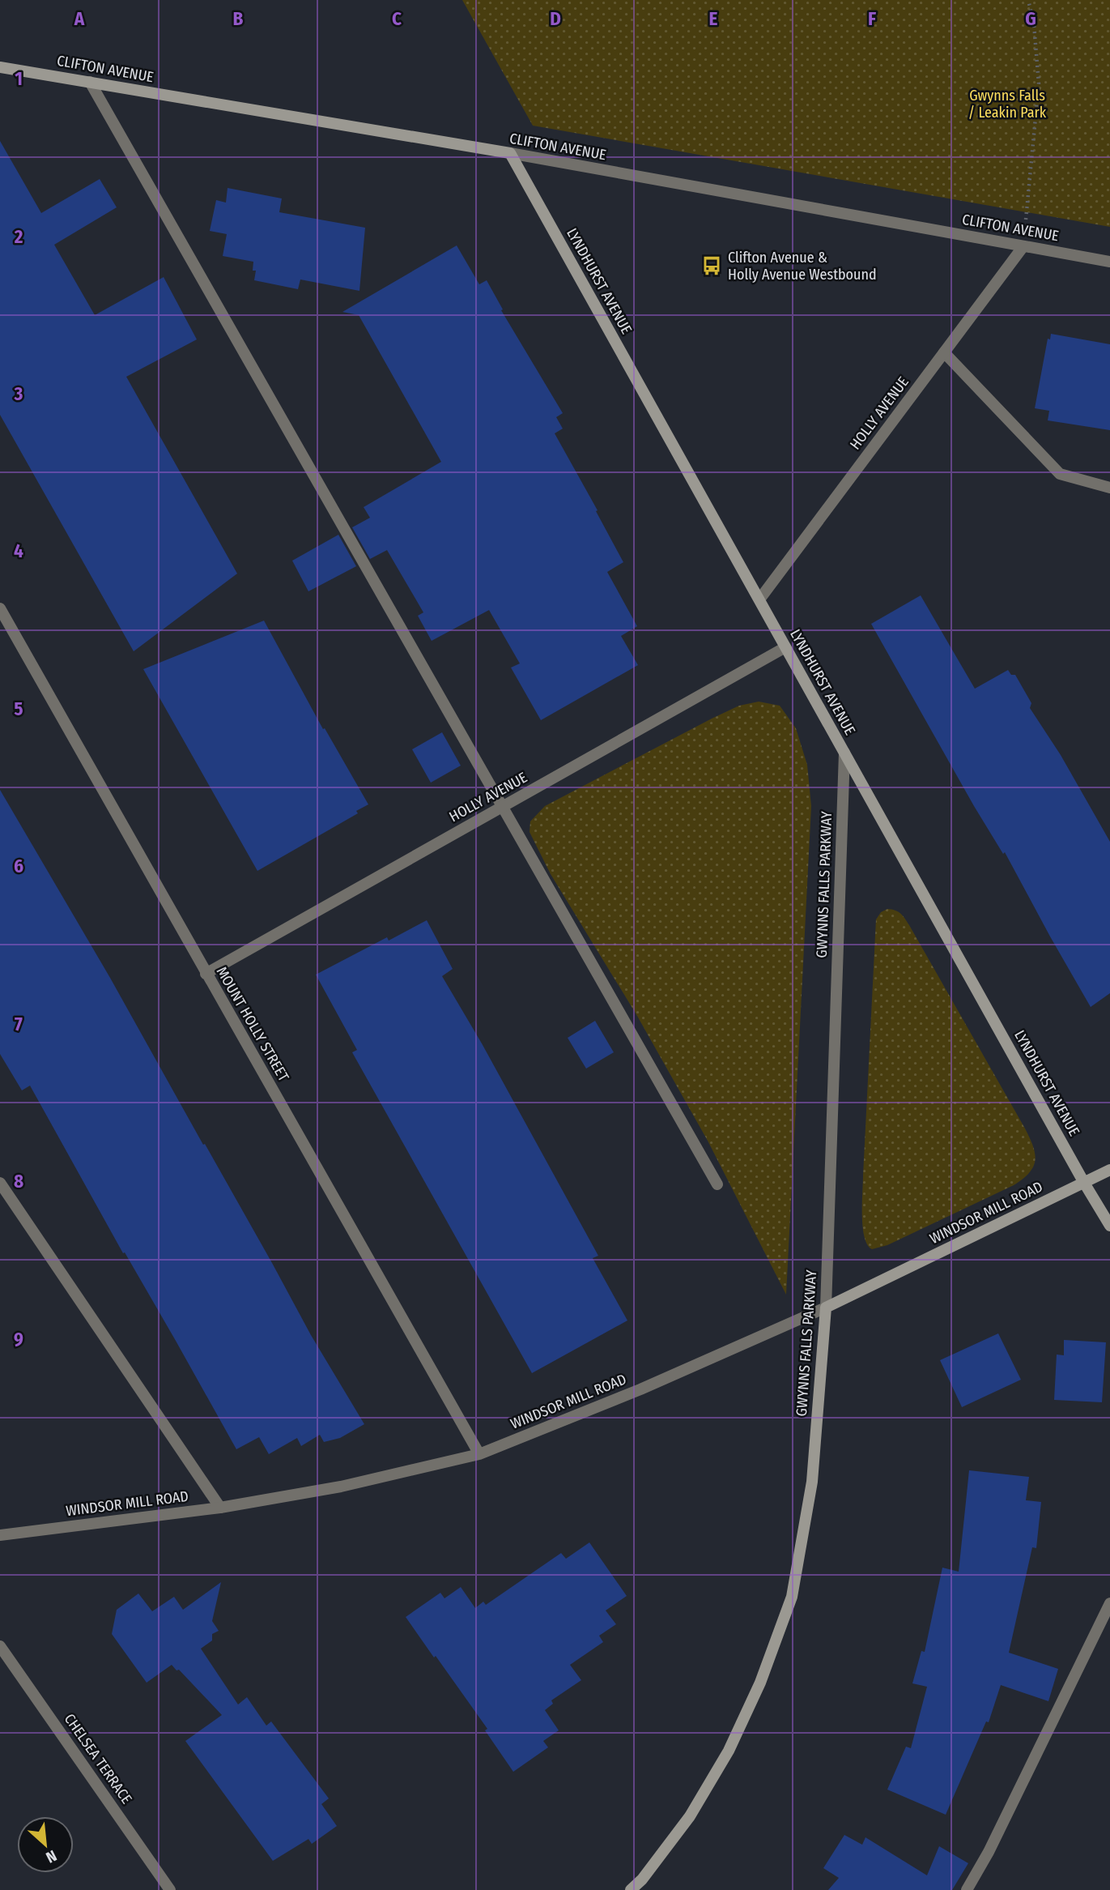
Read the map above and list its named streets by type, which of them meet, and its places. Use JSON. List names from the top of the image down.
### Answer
{
  "streets": {
    "street": [
      "CLIFTON AVENUE",
      "LYNDHURST AVENUE",
      "HOLLY AVENUE",
      "GWYNNS FALLS PARKWAY",
      "MOUNT HOLLY STREET",
      "WINDSOR MILL ROAD",
      "CHELSEA TERRACE"
    ]
  },
  "crossings": [
    ["CLIFTON AVENUE", "LYNDHURST AVENUE"],
    ["CLIFTON AVENUE", "HOLLY AVENUE"],
    ["LYNDHURST AVENUE", "HOLLY AVENUE"],
    ["LYNDHURST AVENUE", "GWYNNS FALLS PARKWAY"],
    ["LYNDHURST AVENUE", "WINDSOR MILL ROAD"],
    ["HOLLY AVENUE", "MOUNT HOLLY STREET"],
    ["GWYNNS FALLS PARKWAY", "WINDSOR MILL ROAD"],
    ["MOUNT HOLLY STREET", "WINDSOR MILL ROAD"]
  ],
  "parks": ["Gwynns Falls / Leakin Park"],
  "places": {
    "bus stop": ["Clifton Avenue & Holly Avenue Westbound"]
  },
  "north": "bottom right",
  "grid": {
    "columns": [
      "A",
      "B",
      "C",
      "D",
      "E",
      "F",
      "G"
    ],
    "rows": [
      "1",
      "2",
      "3",
      "4",
      "5",
      "6",
      "7",
      "8",
      "9"
    ]
  }
}
